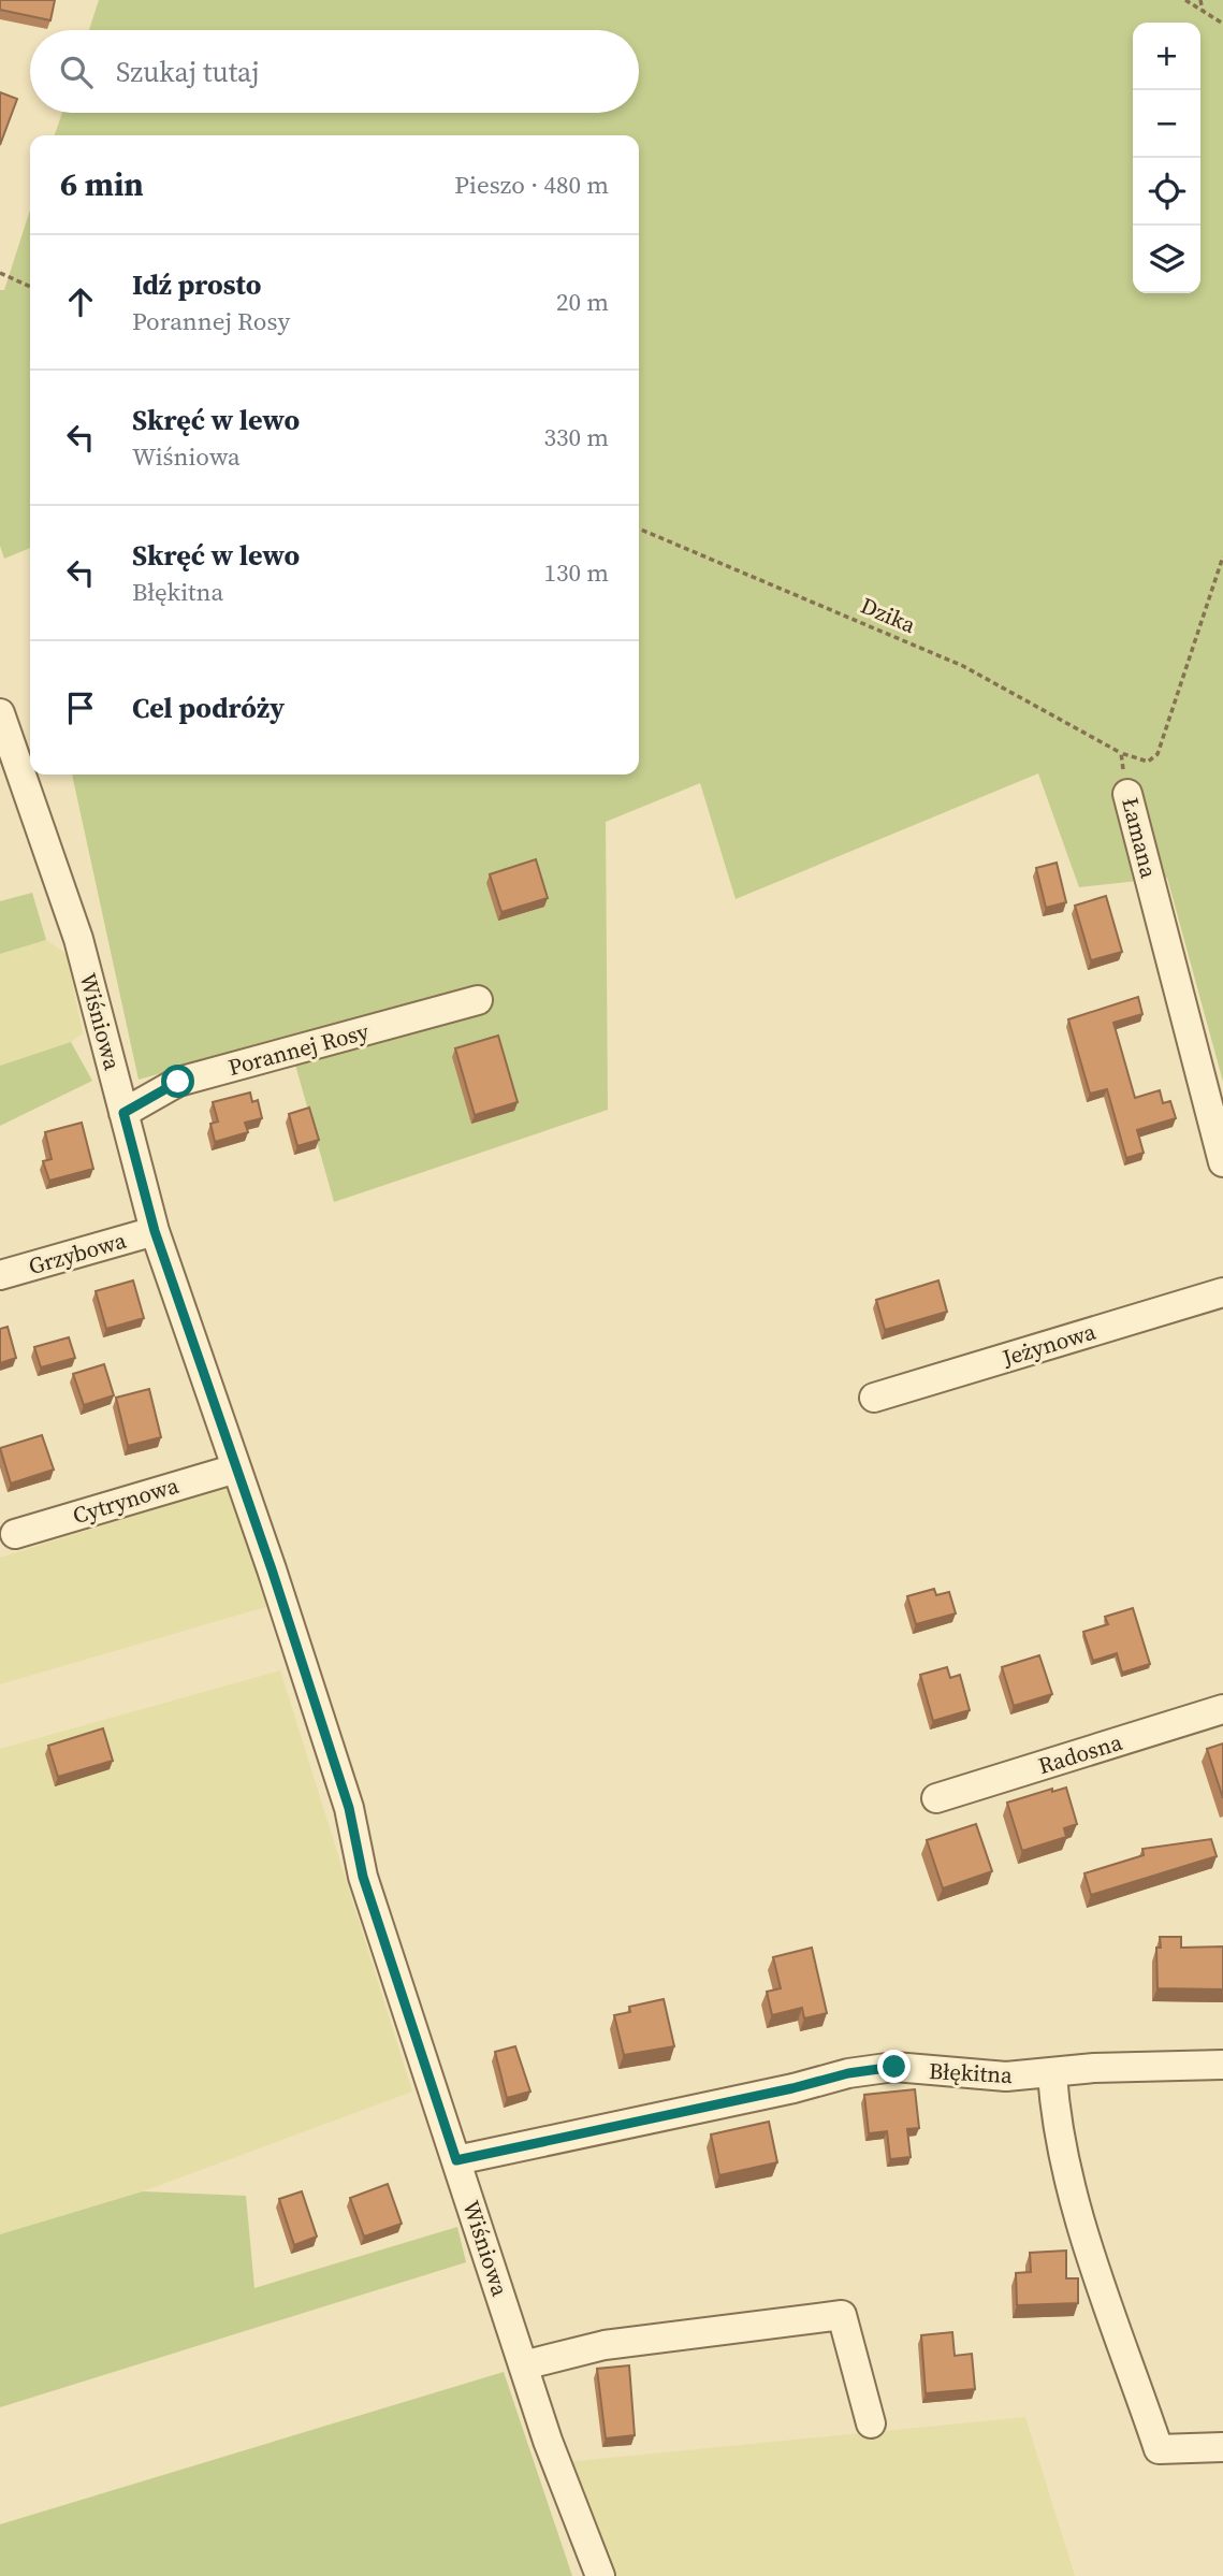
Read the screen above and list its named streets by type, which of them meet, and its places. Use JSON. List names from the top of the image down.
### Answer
{
  "streets": {
    "street": [
      "Łamana",
      "Wiśniowa",
      "Porannej Rosy",
      "Grzybowa",
      "Jeżynowa",
      "Cytrynowa",
      "Radosna",
      "Błękitna"
    ],
    "path": ["Dzika"]
  },
  "crossings": [
    ["Dzika", "Łamana"],
    ["Wiśniowa", "Porannej Rosy"],
    ["Wiśniowa", "Grzybowa"],
    ["Wiśniowa", "Cytrynowa"],
    ["Wiśniowa", "Błękitna"]
  ],
  "page": {
    "map_buttons": ["+", "−"],
    "search": "Szukaj tutaj",
    "heading": ["6 min", "Pieszo · 480 m"],
    "list": [
      ["Idź prosto", "Porannej Rosy", "20 m"],
      ["Skręć w lewo", "Wiśniowa", "330 m"],
      ["Skręć w lewo", "Błękitna", "130 m"],
      "Cel podróży"
    ]
  }
}
